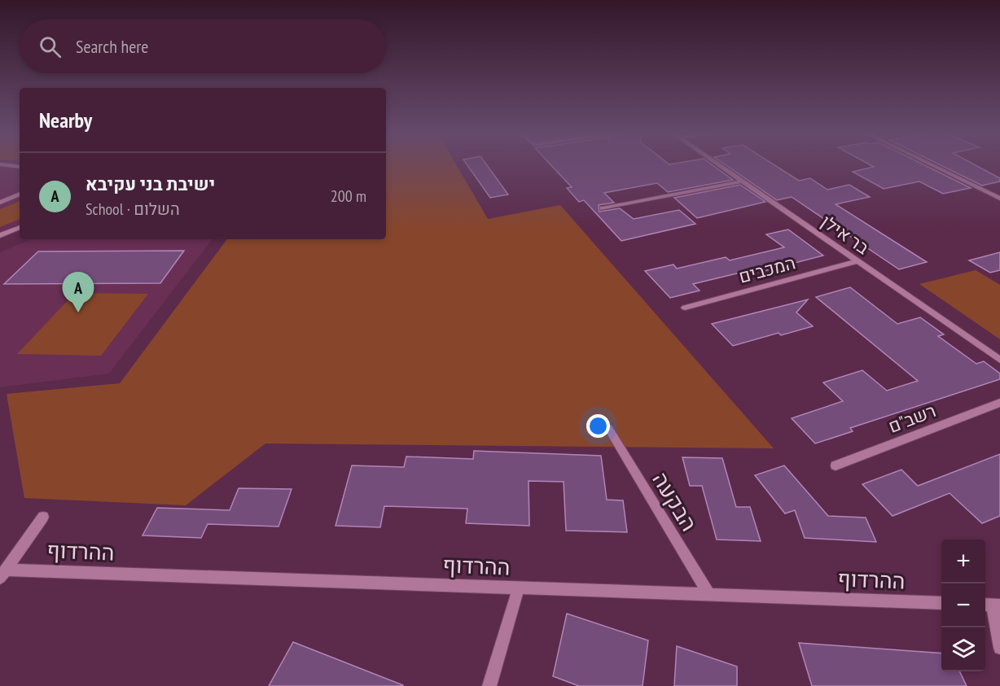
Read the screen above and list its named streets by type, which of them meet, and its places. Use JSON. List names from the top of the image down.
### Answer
{
  "streets": {
    "street": [
      "בר אילן",
      "המכבים",
      "רשב\"ם",
      "הבקעה",
      "ההרדוף"
    ]
  },
  "crossings": [
    ["בר אילן", "המכבים"],
    ["הבקעה", "ההרדוף"]
  ],
  "page": {
    "search": "Search here",
    "heading": "Nearby",
    "list": [
      {
        "mark": "A",
        "name": "ישיבת בני עקיבא",
        "note": "School · השלום",
        "value": "200 m"
      }
    ],
    "pins": "A",
    "map_buttons": ["+", "−"]
  }
}
